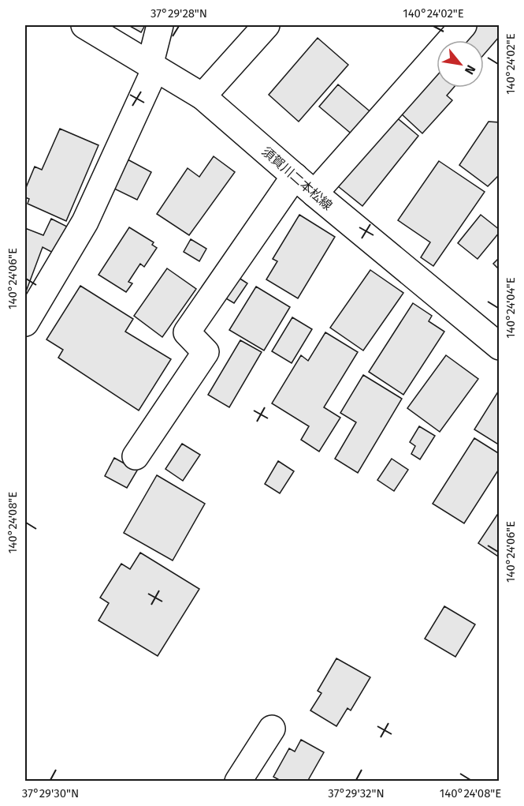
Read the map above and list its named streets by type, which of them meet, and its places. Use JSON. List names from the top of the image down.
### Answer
{
  "streets": {
    "street": ["須賀川二本松線"]
  },
  "north": "bottom right",
  "coordinates": [
    "37°29'28\"N",
    "140°24'02\"E",
    "140°24'06\"E",
    "140°24'04\"E",
    "140°24'08\"E",
    "37°29'30\"N",
    "37°29'32\"N"
  ]
}
